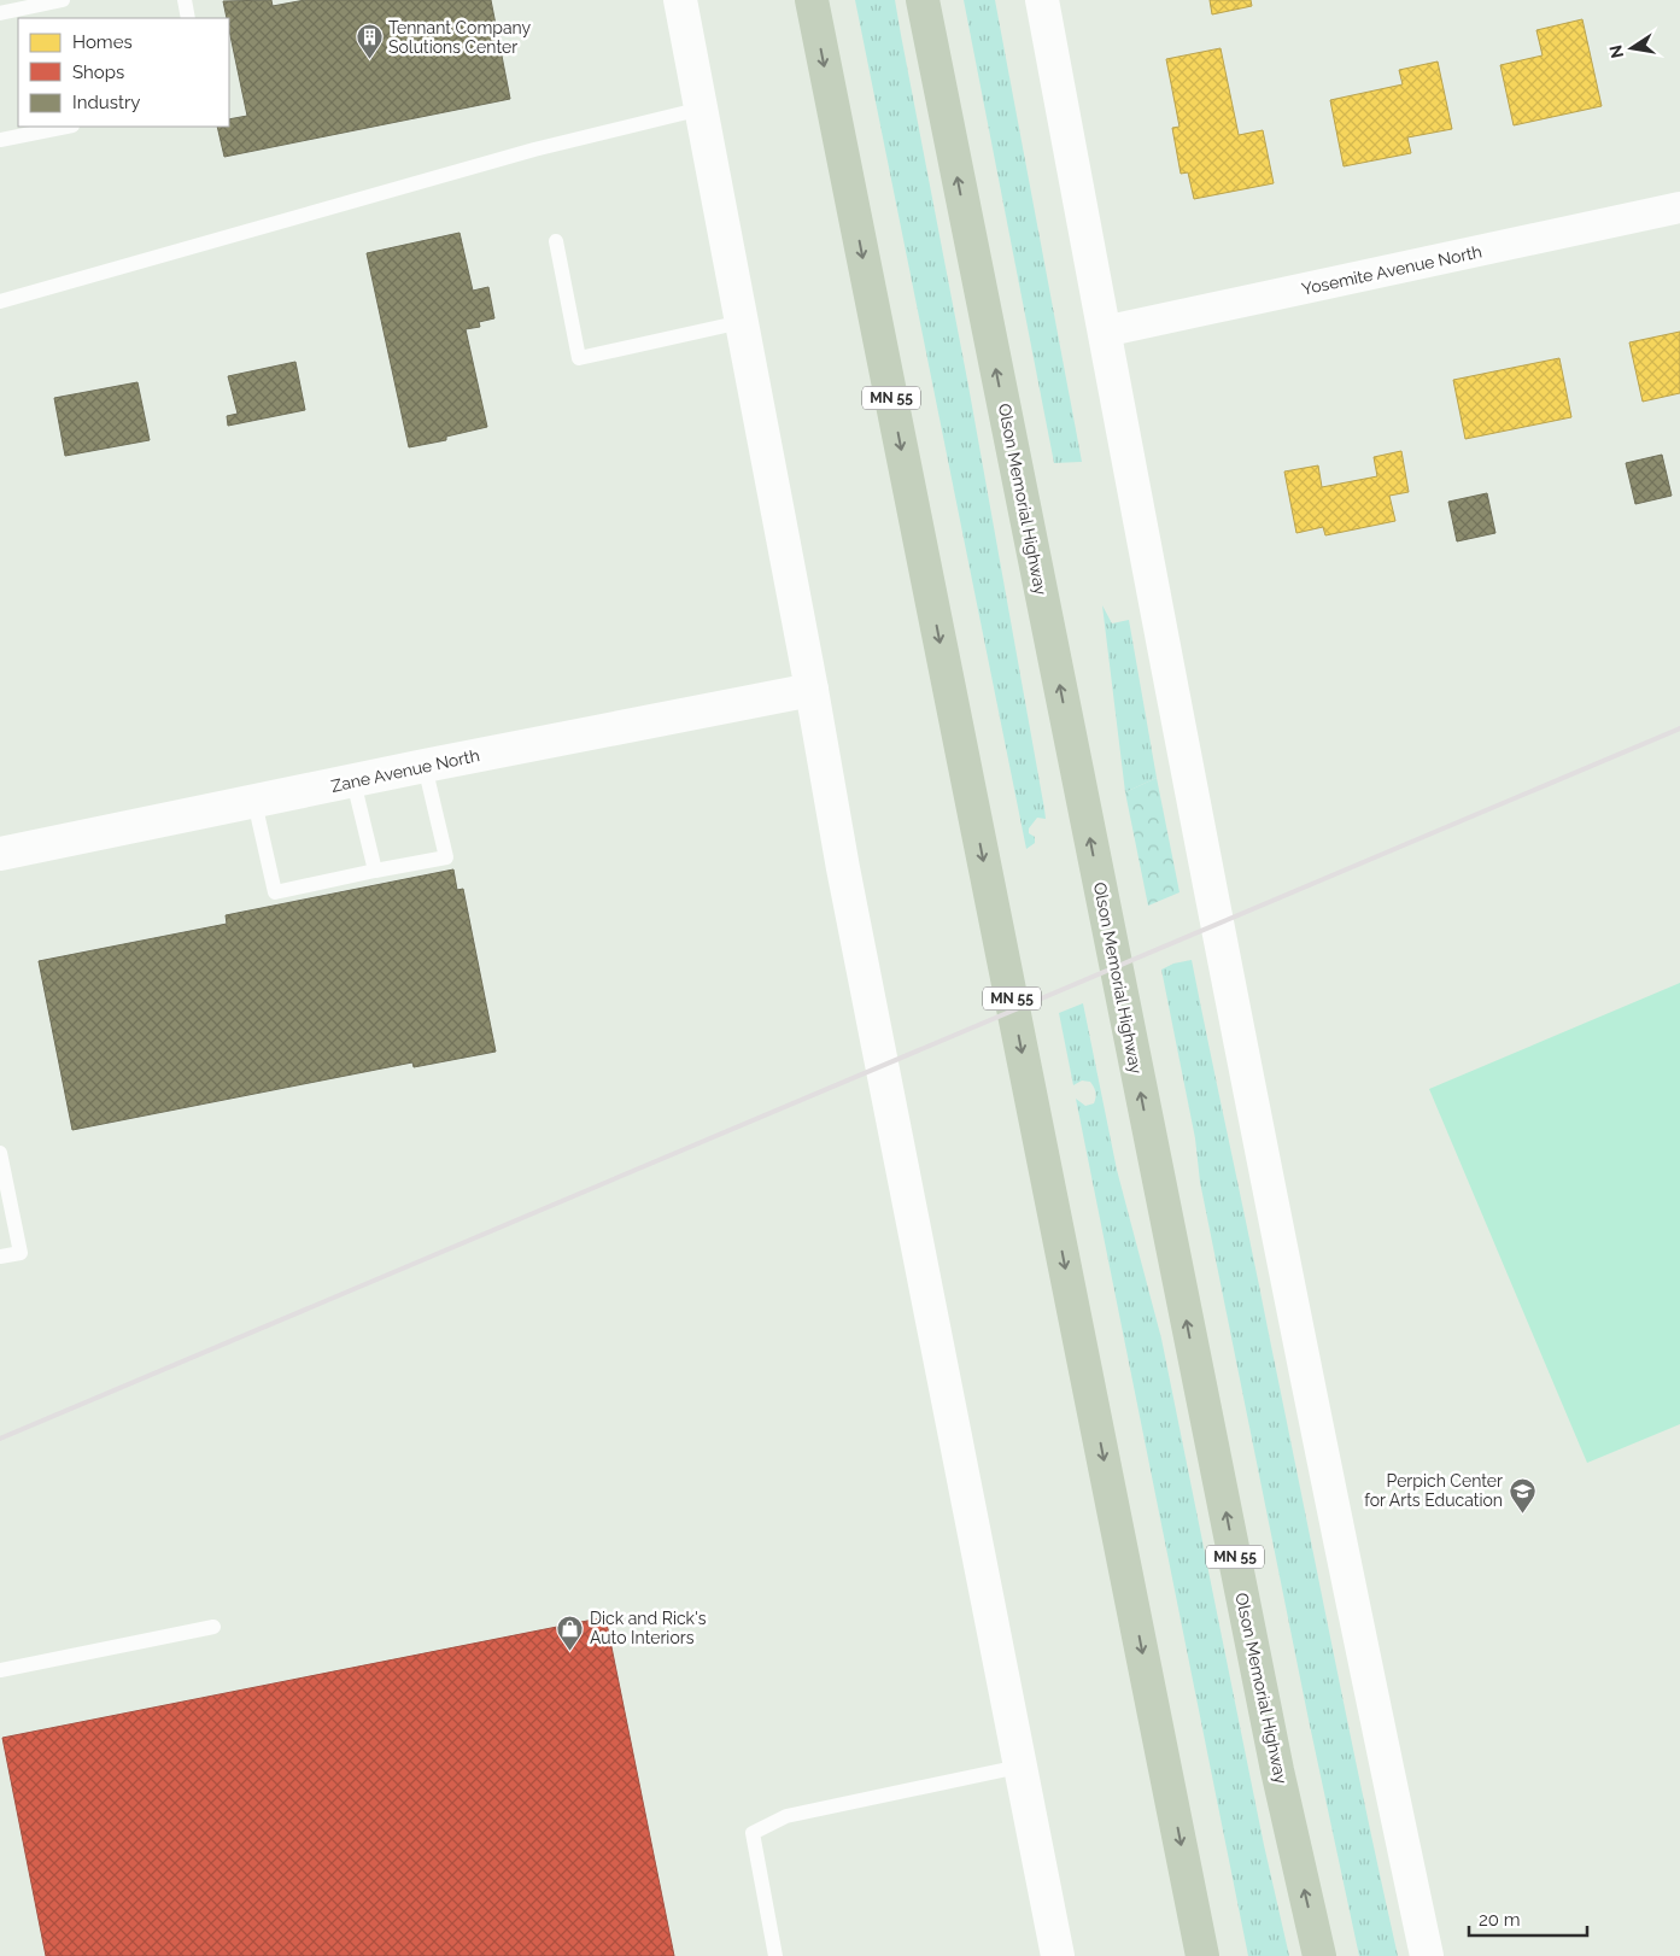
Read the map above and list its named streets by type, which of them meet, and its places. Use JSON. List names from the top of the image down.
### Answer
{
  "streets": {
    "highway": ["MN 55", "Olson Memorial Highway"],
    "street": ["Yosemite Avenue North", "Zane Avenue North"]
  },
  "places": {
    "building": ["Tennant Company Solutions Center"],
    "school or university": ["Perpich Center for Arts Education"],
    "shop": ["Dick and Rick's Auto Interiors"]
  },
  "legend": ["Homes", "Shops", "Industry"],
  "scale_bar": "20 m",
  "north": "left"
}
